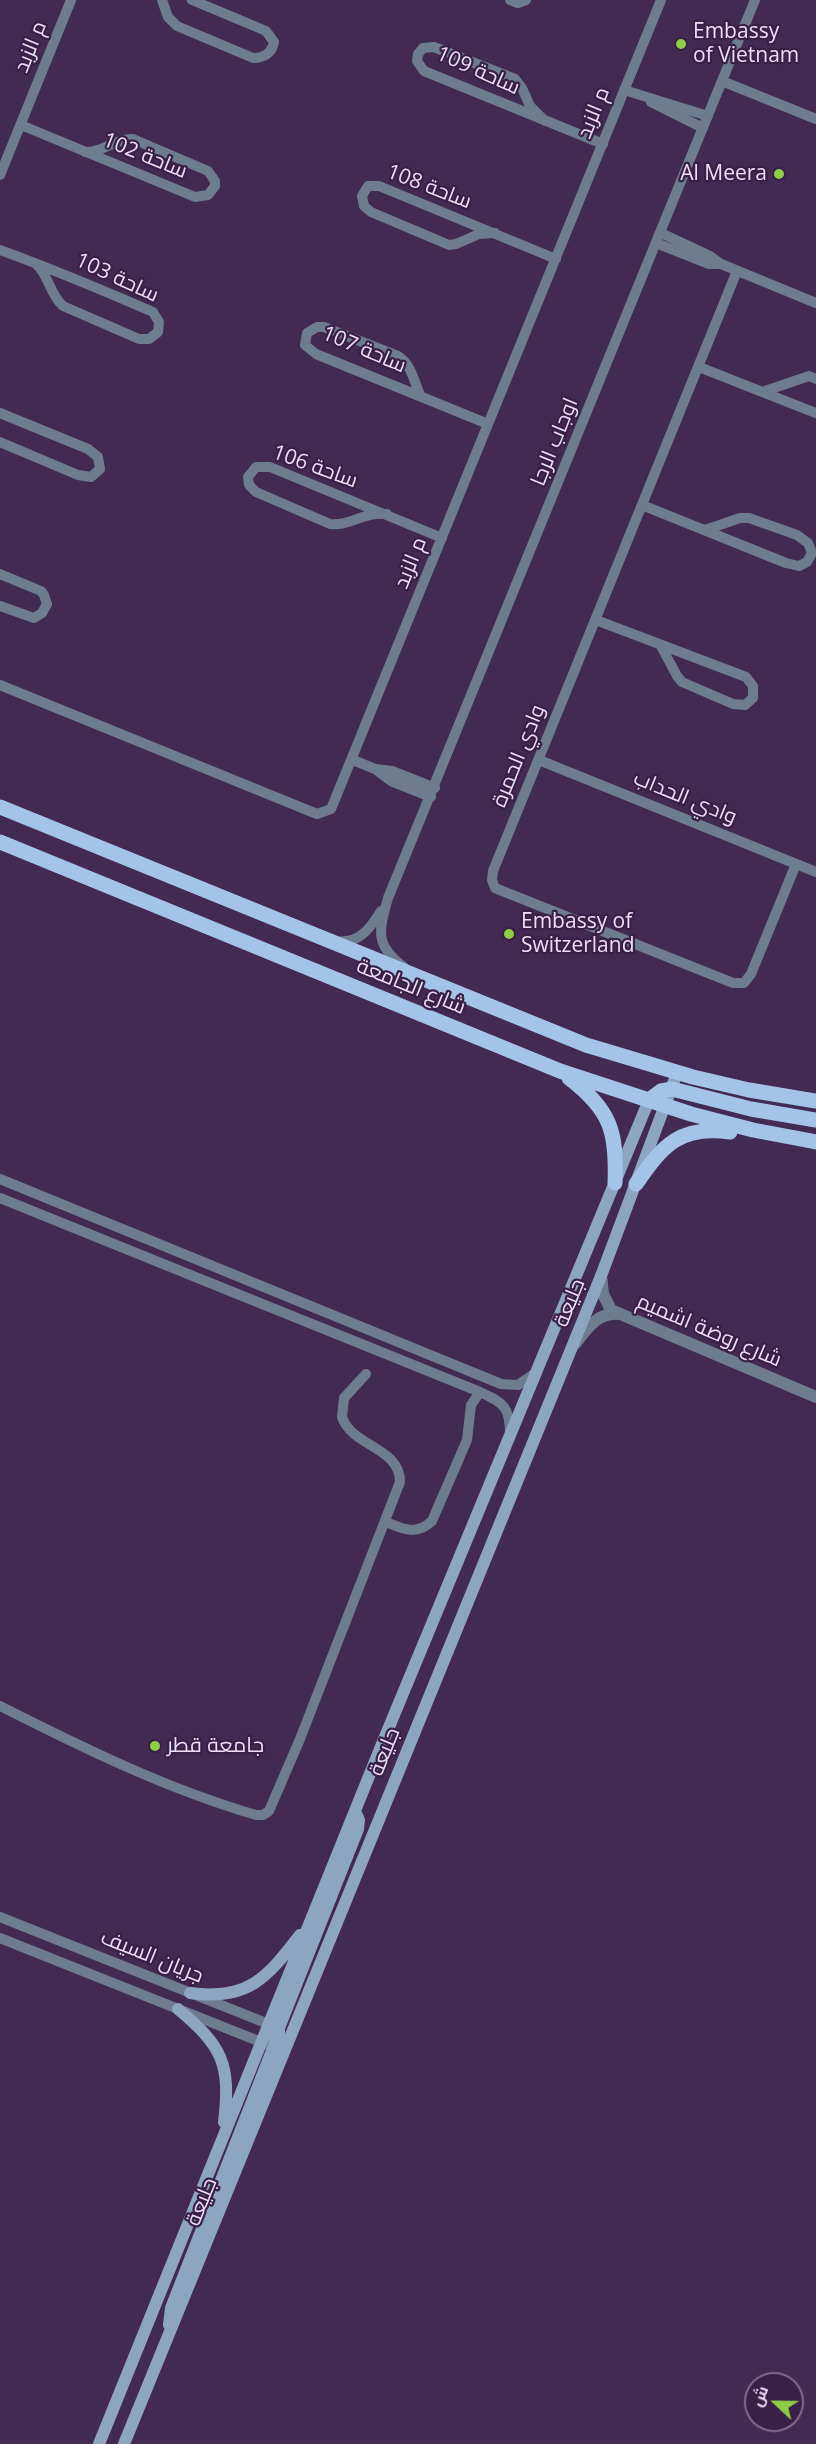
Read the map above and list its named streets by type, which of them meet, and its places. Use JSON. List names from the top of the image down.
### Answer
{
  "streets": {
    "main road": ["شارع الجامعة", "جليعة"],
    "street": [
      "م الزبد",
      "ساحة 109",
      "ساحة 102",
      "ساحة 108",
      "ساحة 103",
      "ساحة 107",
      "اوجاب الرجا",
      "ساحة 106",
      "وادي الحمرة",
      "وادي الحداب",
      "شارع روضة اشميم",
      "جريان السيف"
    ]
  },
  "crossings": [
    ["م الزبد", "ساحة 109"],
    ["م الزبد", "ساحة 102"],
    ["م الزبد", "ساحة 108"],
    ["م الزبد", "ساحة 107"],
    ["م الزبد", "ساحة 106"],
    ["اوجاب الرجا", "شارع الجامعة"],
    ["وادي الحمرة", "وادي الحداب"],
    ["شارع الجامعة", "جليعة"],
    ["جليعة", "شارع روضة اشميم"],
    ["جليعة", "جريان السيف"]
  ],
  "places": [
    "Embassy of Vietnam",
    "Al Meera",
    "Embassy of Switzerland",
    "جامعة قطر"
  ],
  "north": "left"
}
